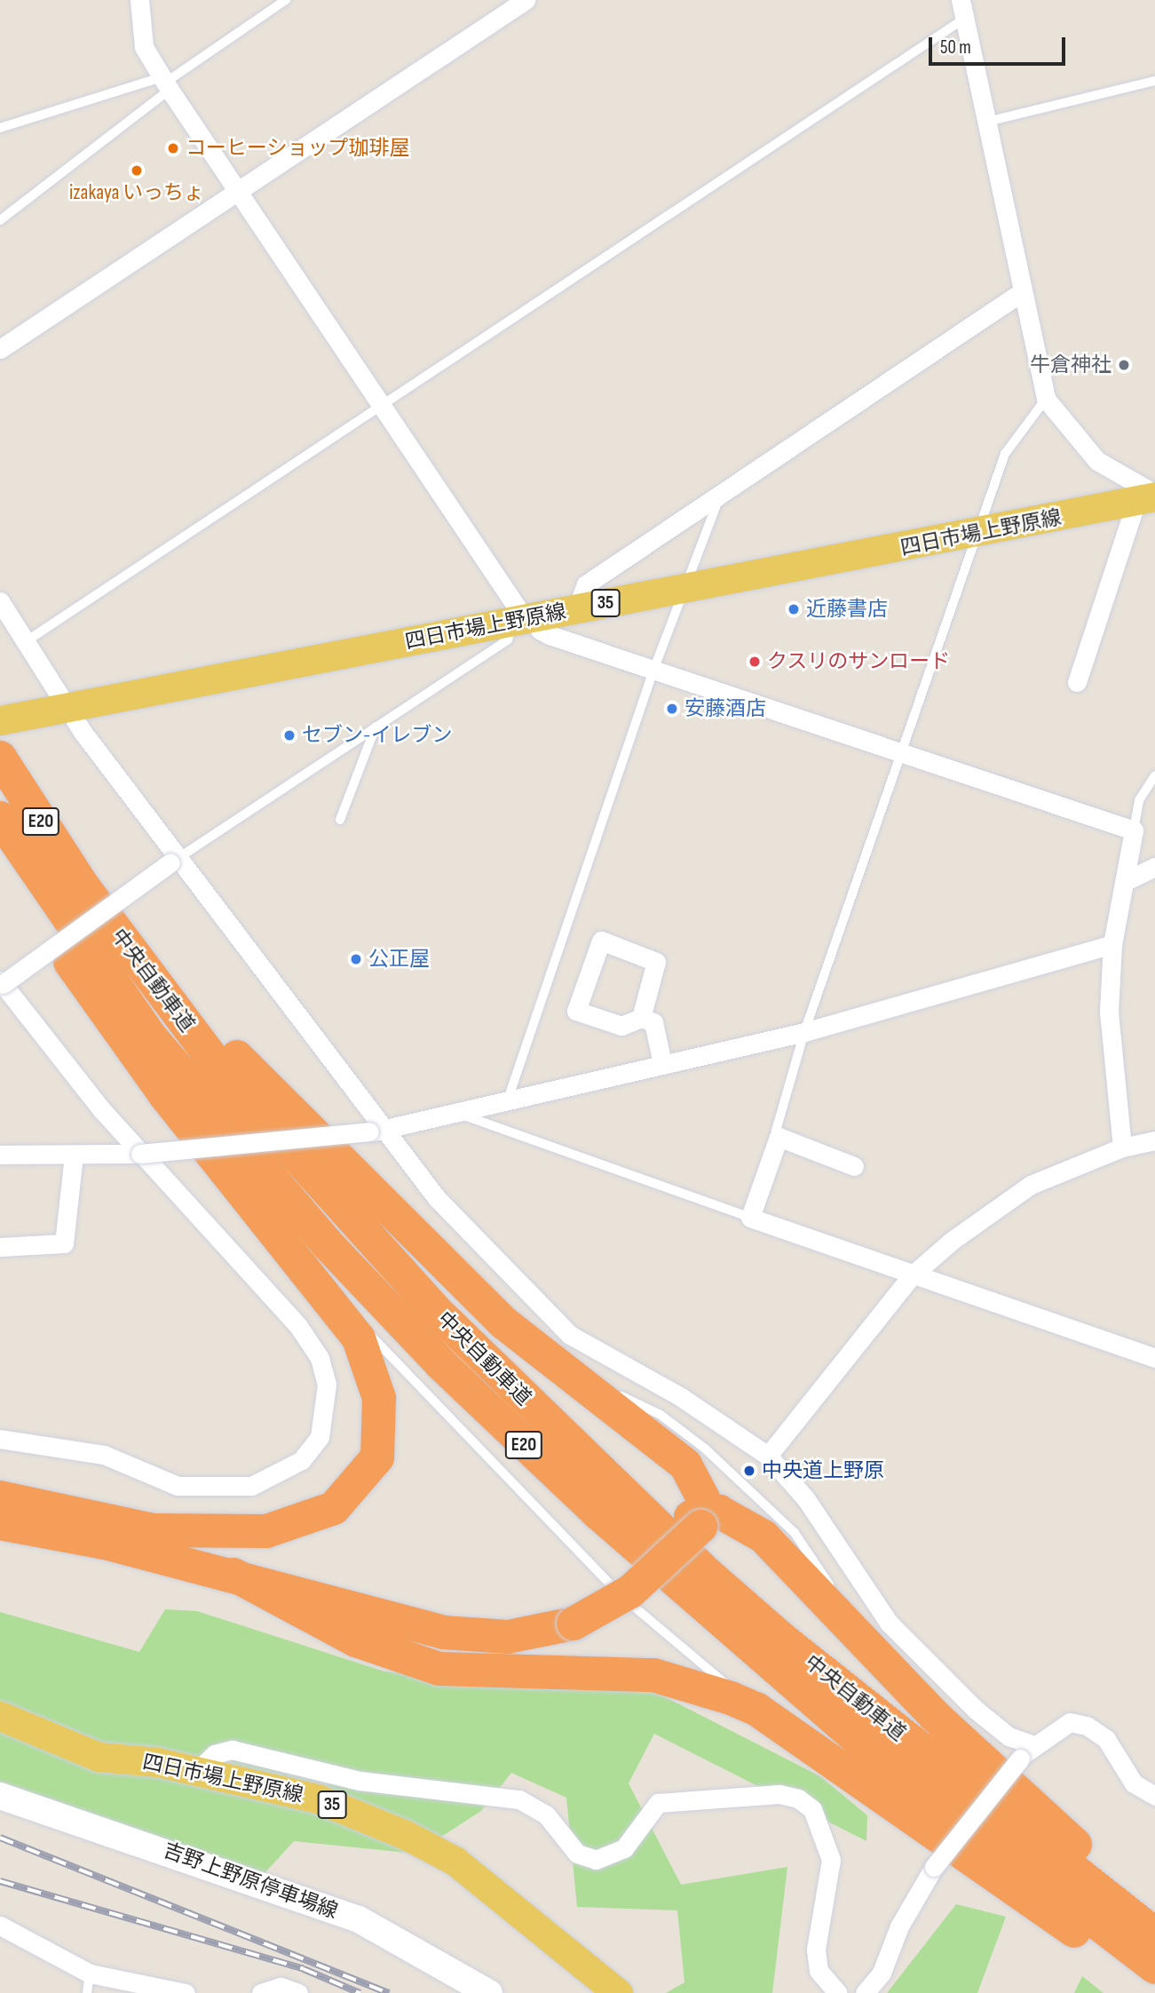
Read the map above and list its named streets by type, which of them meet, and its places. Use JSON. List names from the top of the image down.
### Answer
{
  "streets": {
    "highway": ["E20", "中央自動車道"],
    "main road": ["四日市場上野原線", "35", "吉野上野原停車場線"]
  },
  "places": [
    "コーヒーショップ珈琲屋",
    "izakaya いっちょ",
    "牛倉神社",
    "近藤書店",
    "クスリのサンロード",
    "安藤酒店",
    "セブン-イレブン",
    "公正屋",
    "中央道上野原"
  ],
  "scale_bar": "50 m"
}
